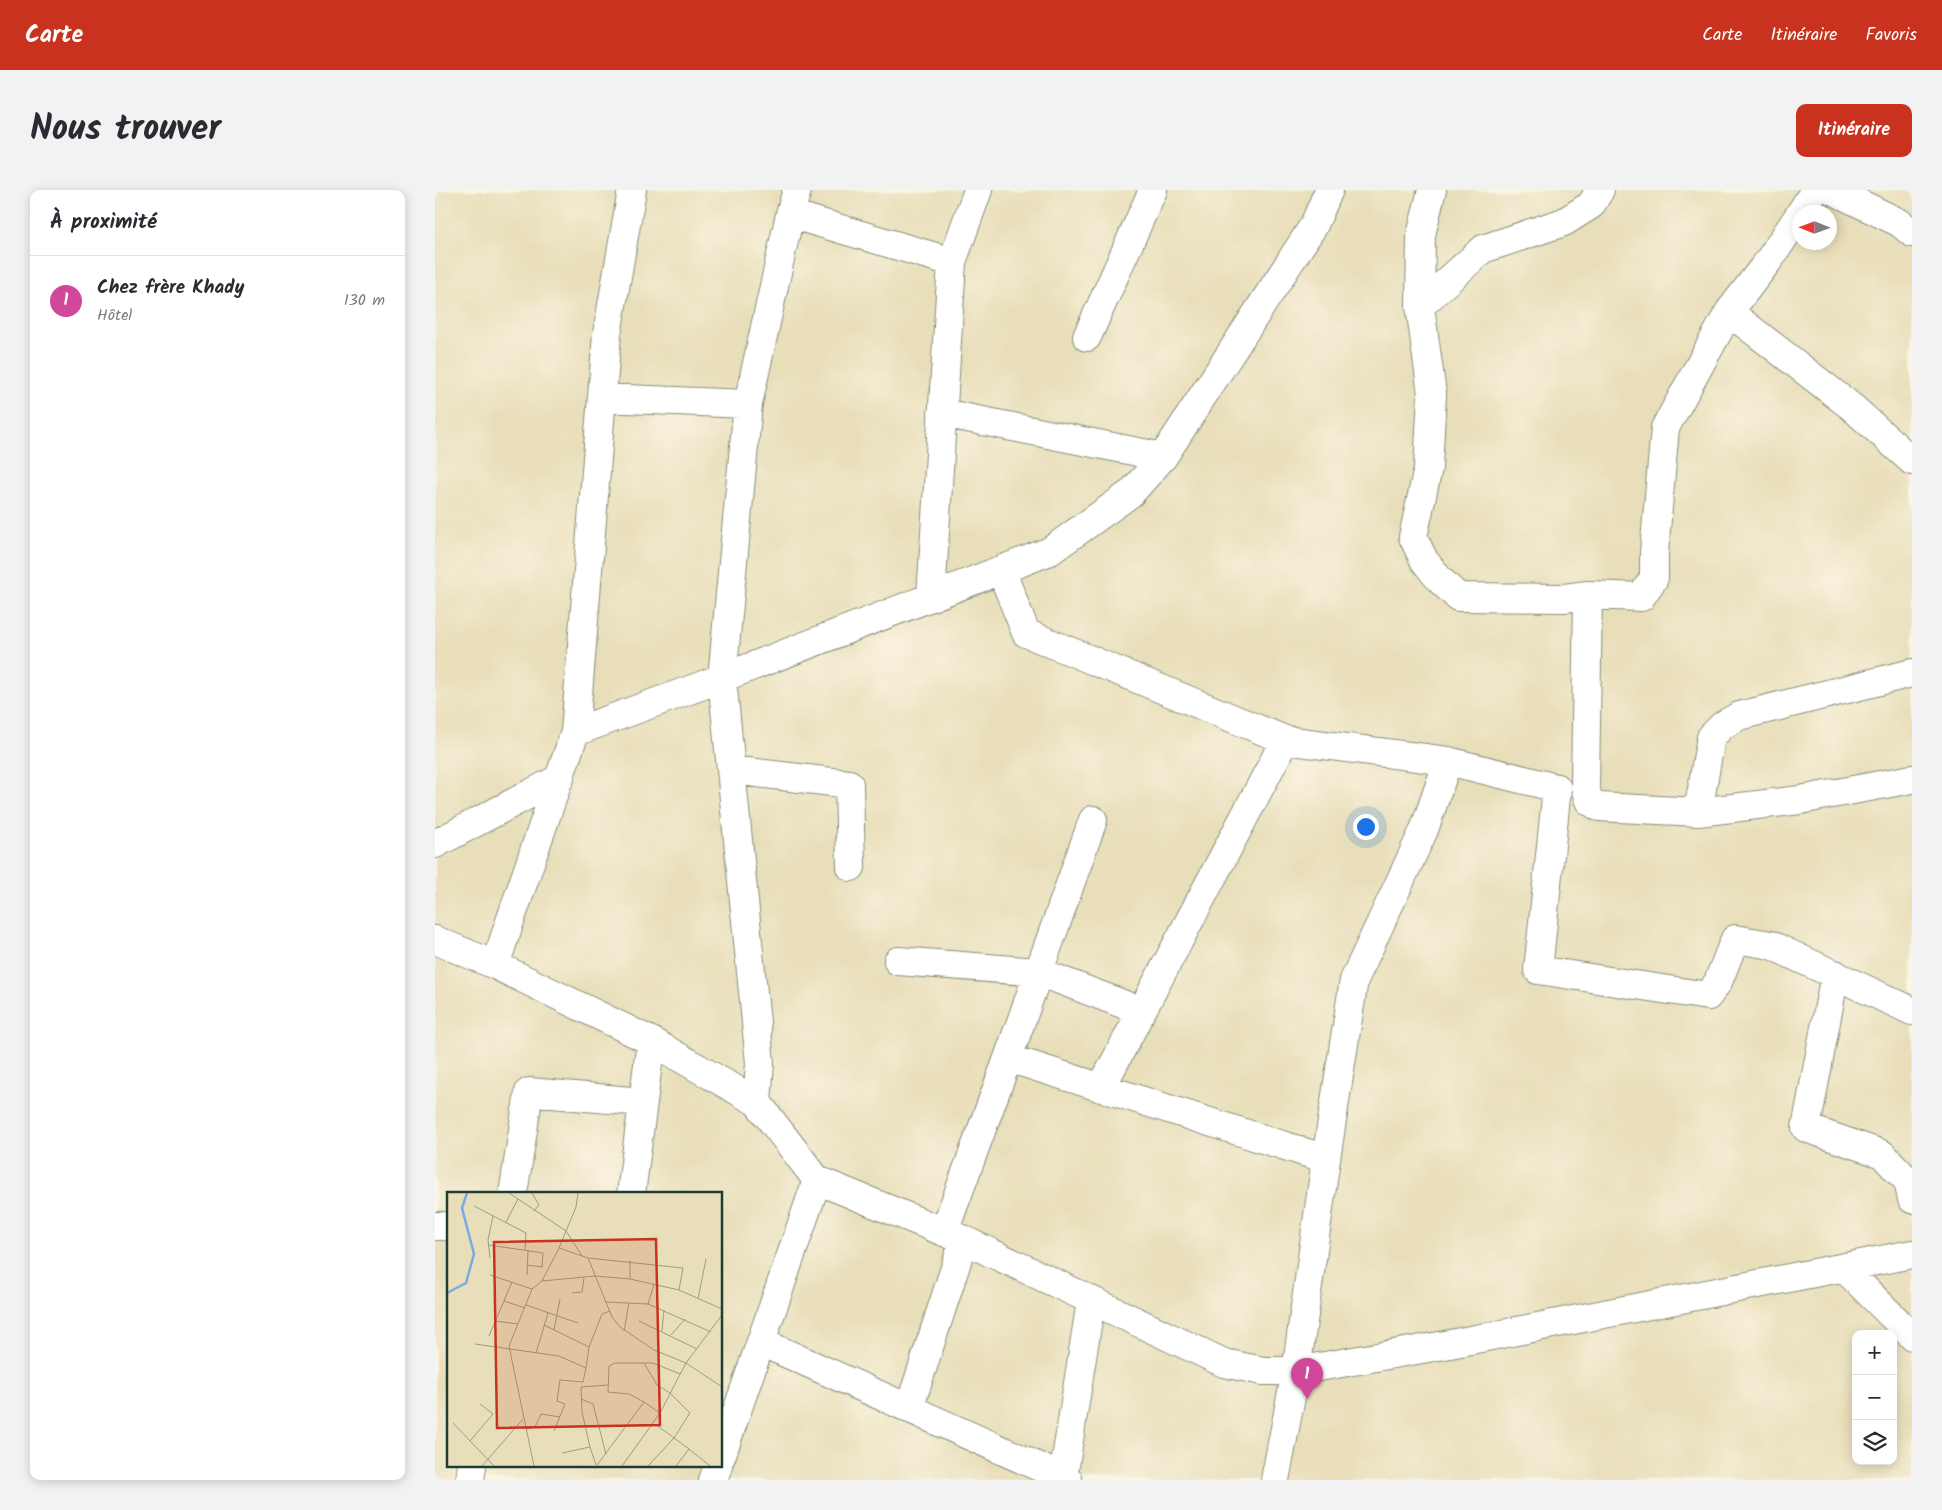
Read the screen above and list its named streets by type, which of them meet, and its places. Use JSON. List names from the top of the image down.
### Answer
{
  "north": "left",
  "page": {
    "header": "Carte",
    "nav": ["Carte", "Itinéraire", "Favoris"],
    "title": "Nous trouver",
    "buttons": "Itinéraire",
    "heading": "À proximité",
    "list": [
      {
        "mark": "1",
        "name": "Chez frère Khady",
        "note": "Hôtel",
        "value": "130 m"
      }
    ],
    "map_buttons": ["+", "−"],
    "pins": "1"
  }
}
